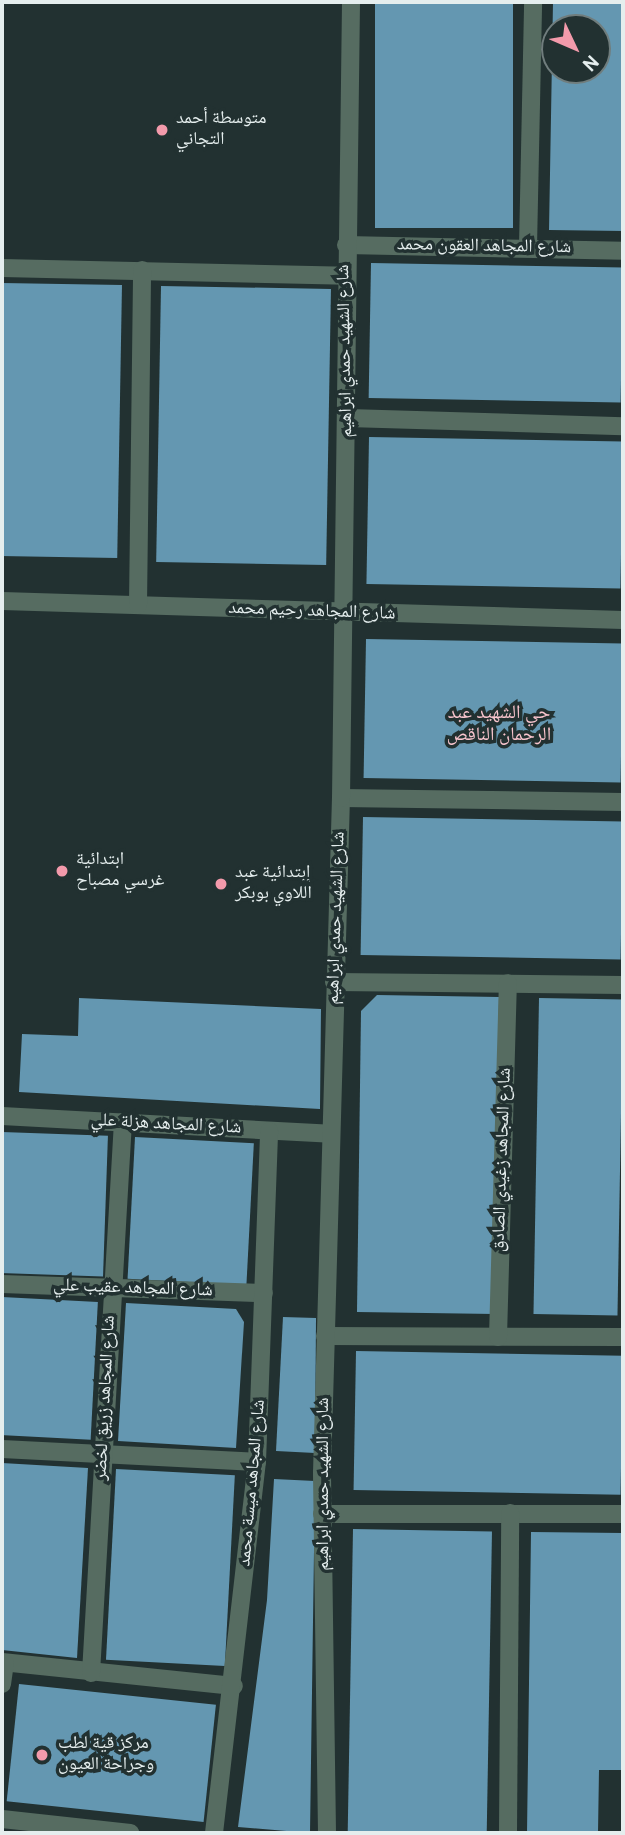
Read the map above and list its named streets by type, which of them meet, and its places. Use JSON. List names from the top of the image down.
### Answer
{
  "streets": {
    "street": [
      "شارع المجاهد العقون محمد",
      "شارع الشهيد حمدي ابراهيم",
      "شارع المجاهد رحيم محمد",
      "شارع المجاهد هزلة علي",
      "شارع المجاهد زغيدي الصادق",
      "شارع المجاهد عقيب علي",
      "شارع المجاهد زريق لخضر",
      "شارع المجاهد ميسة محمد"
    ]
  },
  "crossings": [
    ["شارع المجاهد العقون محمد", "شارع الشهيد حمدي ابراهيم"],
    ["شارع الشهيد حمدي ابراهيم", "شارع المجاهد رحيم محمد"],
    ["شارع الشهيد حمدي ابراهيم", "شارع المجاهد هزلة علي"],
    ["شارع المجاهد هزلة علي", "شارع المجاهد زريق لخضر"],
    ["شارع المجاهد هزلة علي", "شارع المجاهد ميسة محمد"],
    ["شارع المجاهد عقيب علي", "شارع المجاهد زريق لخضر"],
    ["شارع المجاهد عقيب علي", "شارع المجاهد ميسة محمد"]
  ],
  "districts": ["حي الشهيد عبد الرحمان الناقص"],
  "places": [
    "متوسطة أحمد التجاني",
    "ابتدائية غرسي مصباح",
    "إبتدائية عبد اللاوي بوبكر",
    "مركز قية لطب وجراحة العيون"
  ],
  "north": "bottom right"
}
